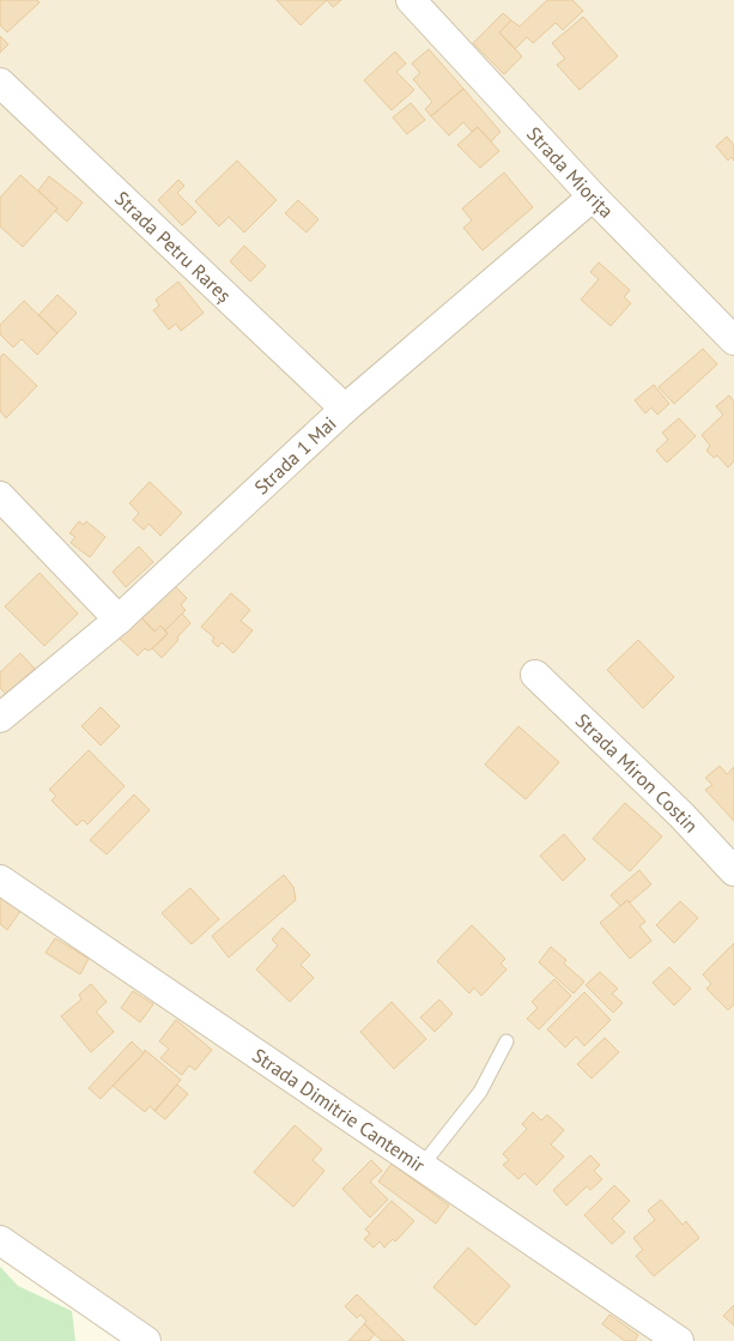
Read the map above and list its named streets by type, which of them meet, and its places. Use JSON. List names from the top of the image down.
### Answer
{
  "streets": {
    "street": [
      "Strada Miorița",
      "Strada Petru Rareș",
      "Strada 1 Mai",
      "Strada Miron Costin",
      "Strada Dimitrie Cantemir"
    ]
  },
  "crossings": [
    ["Strada Miorița", "Strada 1 Mai"],
    ["Strada Petru Rareș", "Strada 1 Mai"]
  ]
}
